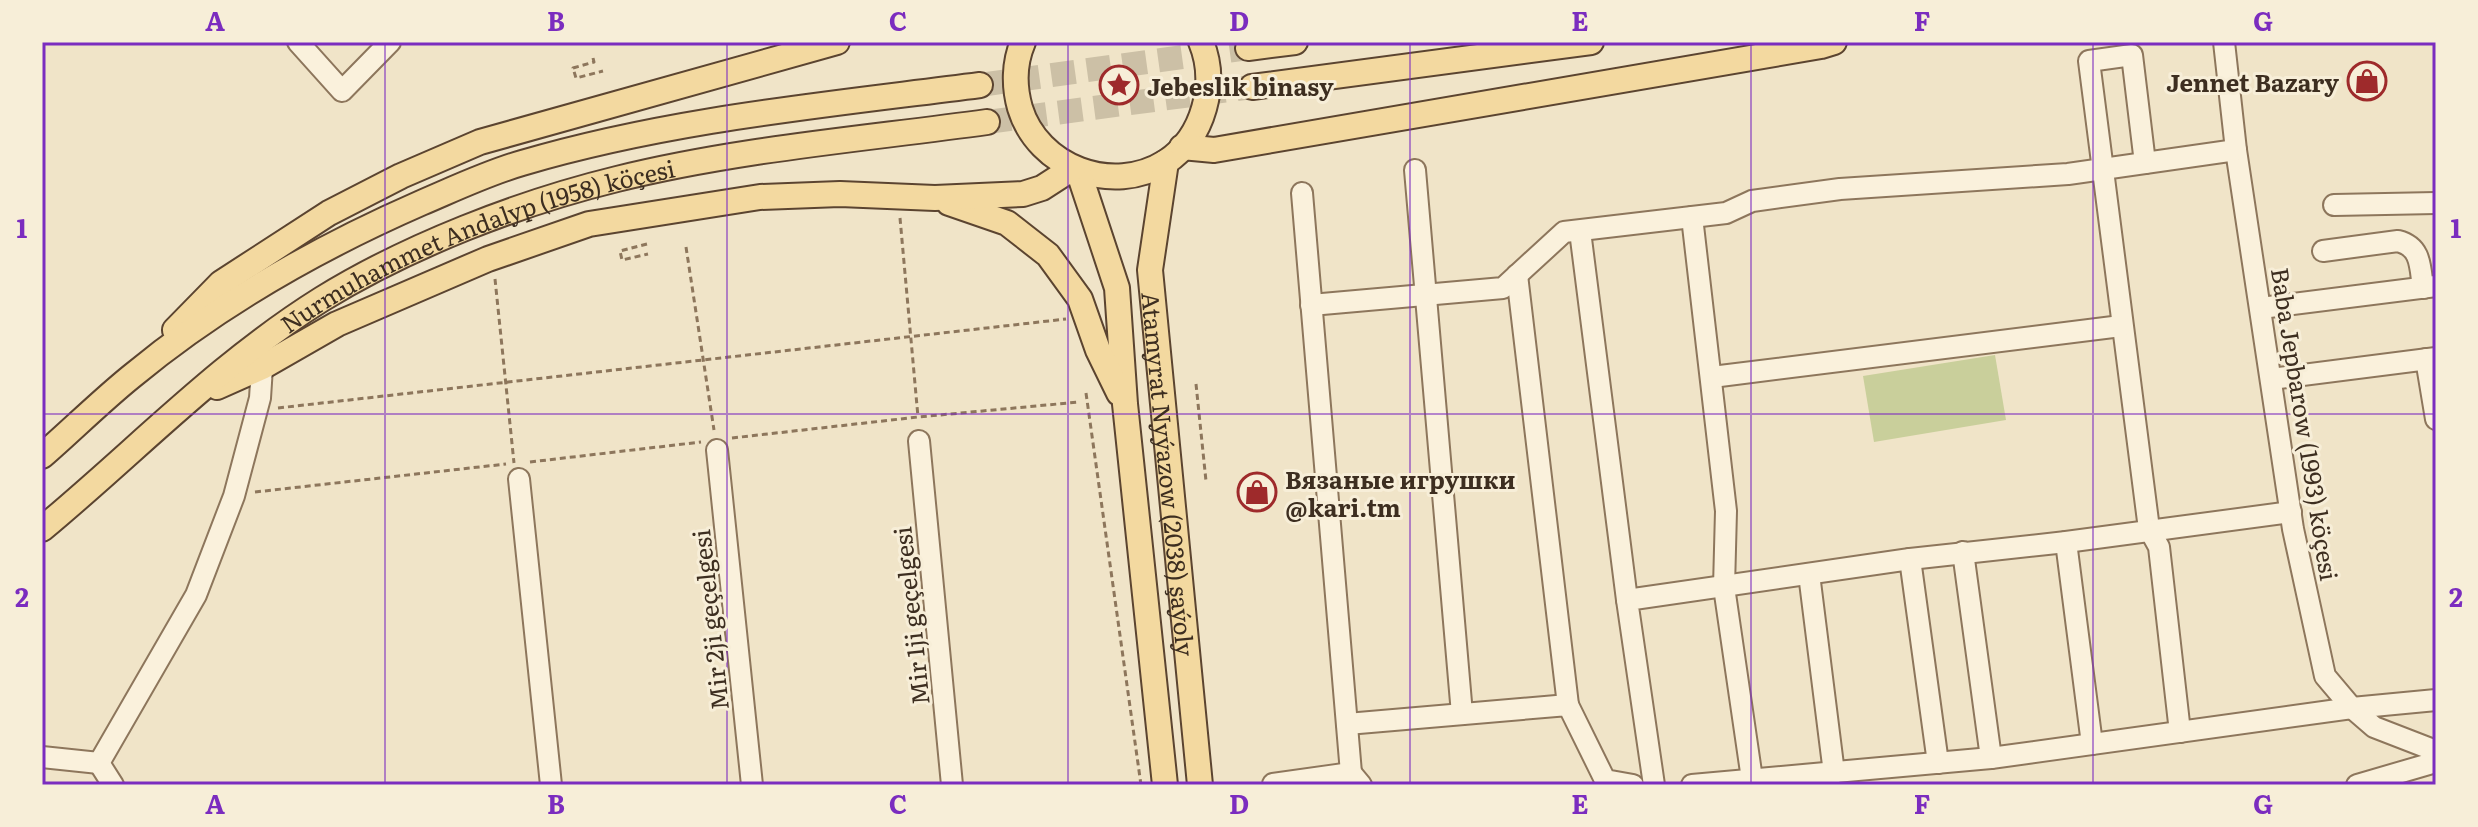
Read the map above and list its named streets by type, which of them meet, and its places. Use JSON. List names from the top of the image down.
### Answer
{
  "streets": {
    "main road": ["Nurmuhammet Andalyp (1958) köçesi", "Atamyrat Nyýazow (2038) şaýoly"],
    "street": ["Baba Jepbarow (1993) köçesi", "Mir 1ji geçelgesi", "Mir 2ji geçelgesi"]
  },
  "places": {
    "shop": ["Jennet Bazary", "Вязаные игрушки @kari.tm"],
    "place": ["Jebeslik binasy"]
  },
  "grid": {
    "columns": [
      "A",
      "B",
      "C",
      "D",
      "E",
      "F",
      "G"
    ],
    "rows": ["1", "2"]
  }
}
